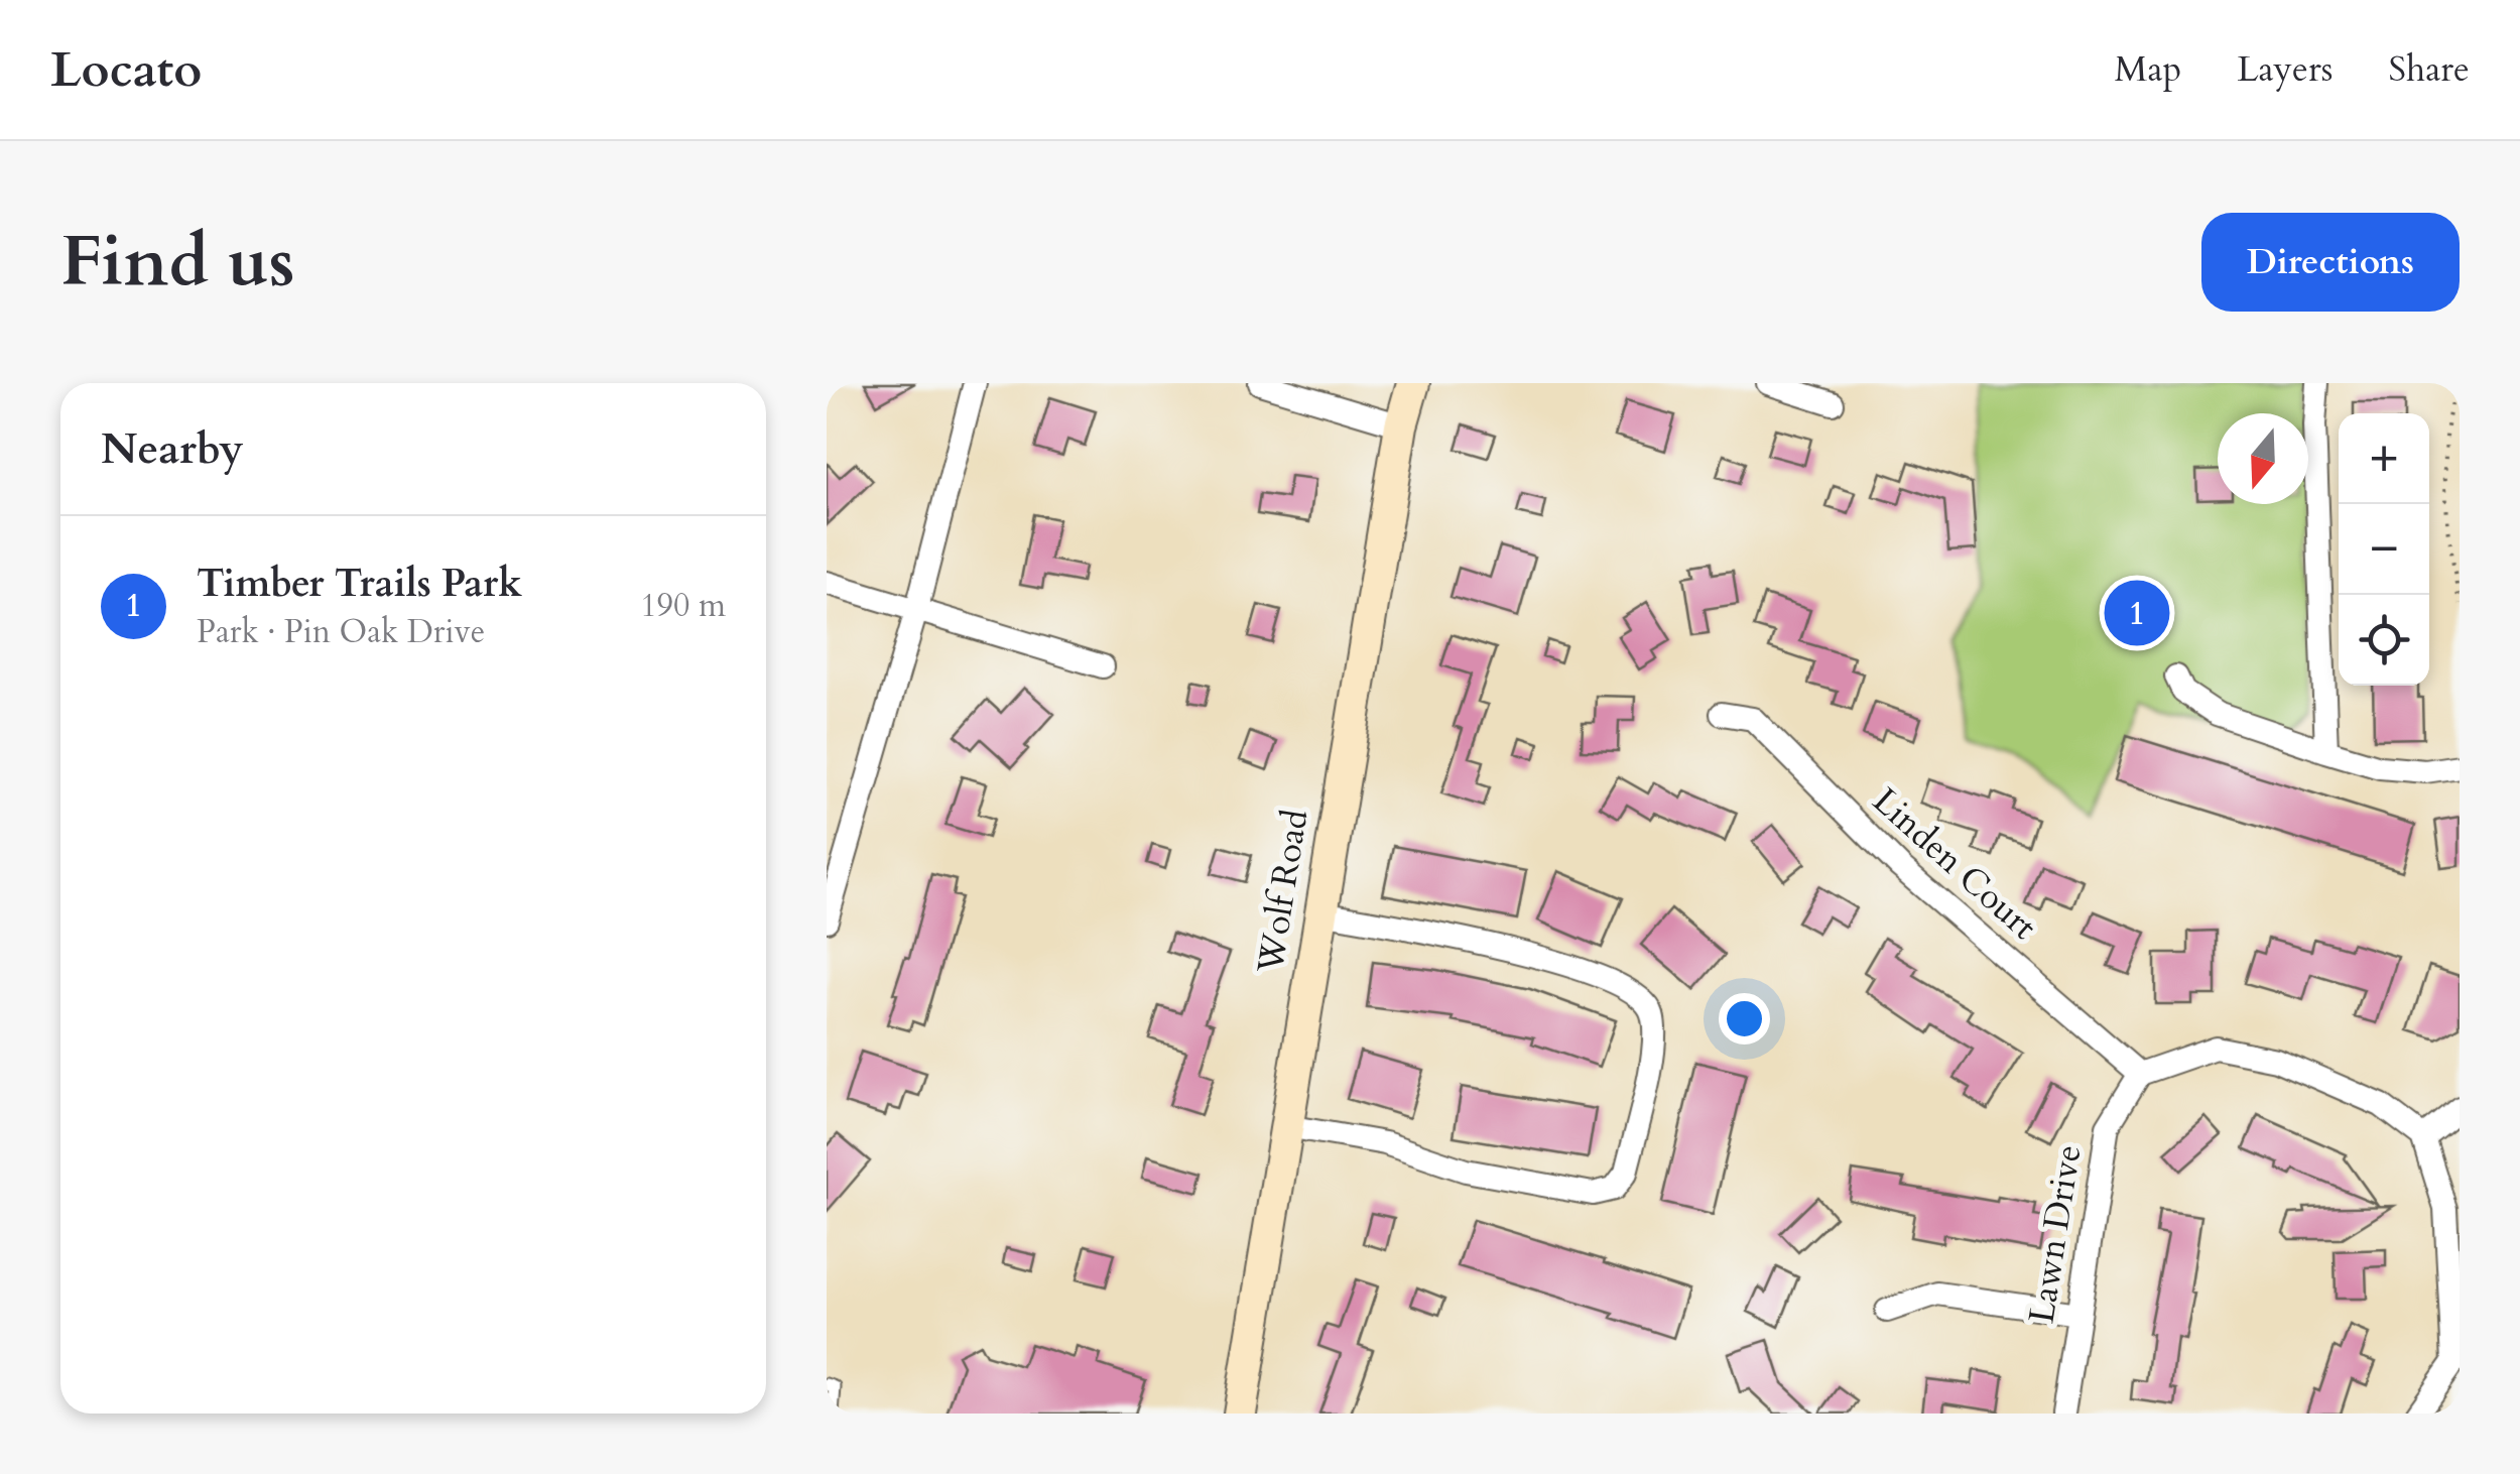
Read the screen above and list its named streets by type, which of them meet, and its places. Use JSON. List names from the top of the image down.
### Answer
{
  "streets": {
    "main road": ["Wolf Road"],
    "street": ["Linden Court", "Lawn Drive"]
  },
  "crossings": [
    ["Linden Court", "Lawn Drive"]
  ],
  "north": "bottom",
  "page": {
    "header": "Locato",
    "nav": ["Map", "Layers", "Share"],
    "buttons": "Directions",
    "title": "Find us",
    "heading": "Nearby",
    "map_buttons": ["+", "−"],
    "list": [
      {
        "mark": "1",
        "name": "Timber Trails Park",
        "note": "Park · Pin Oak Drive",
        "value": "190 m"
      }
    ],
    "pins": "1"
  }
}
